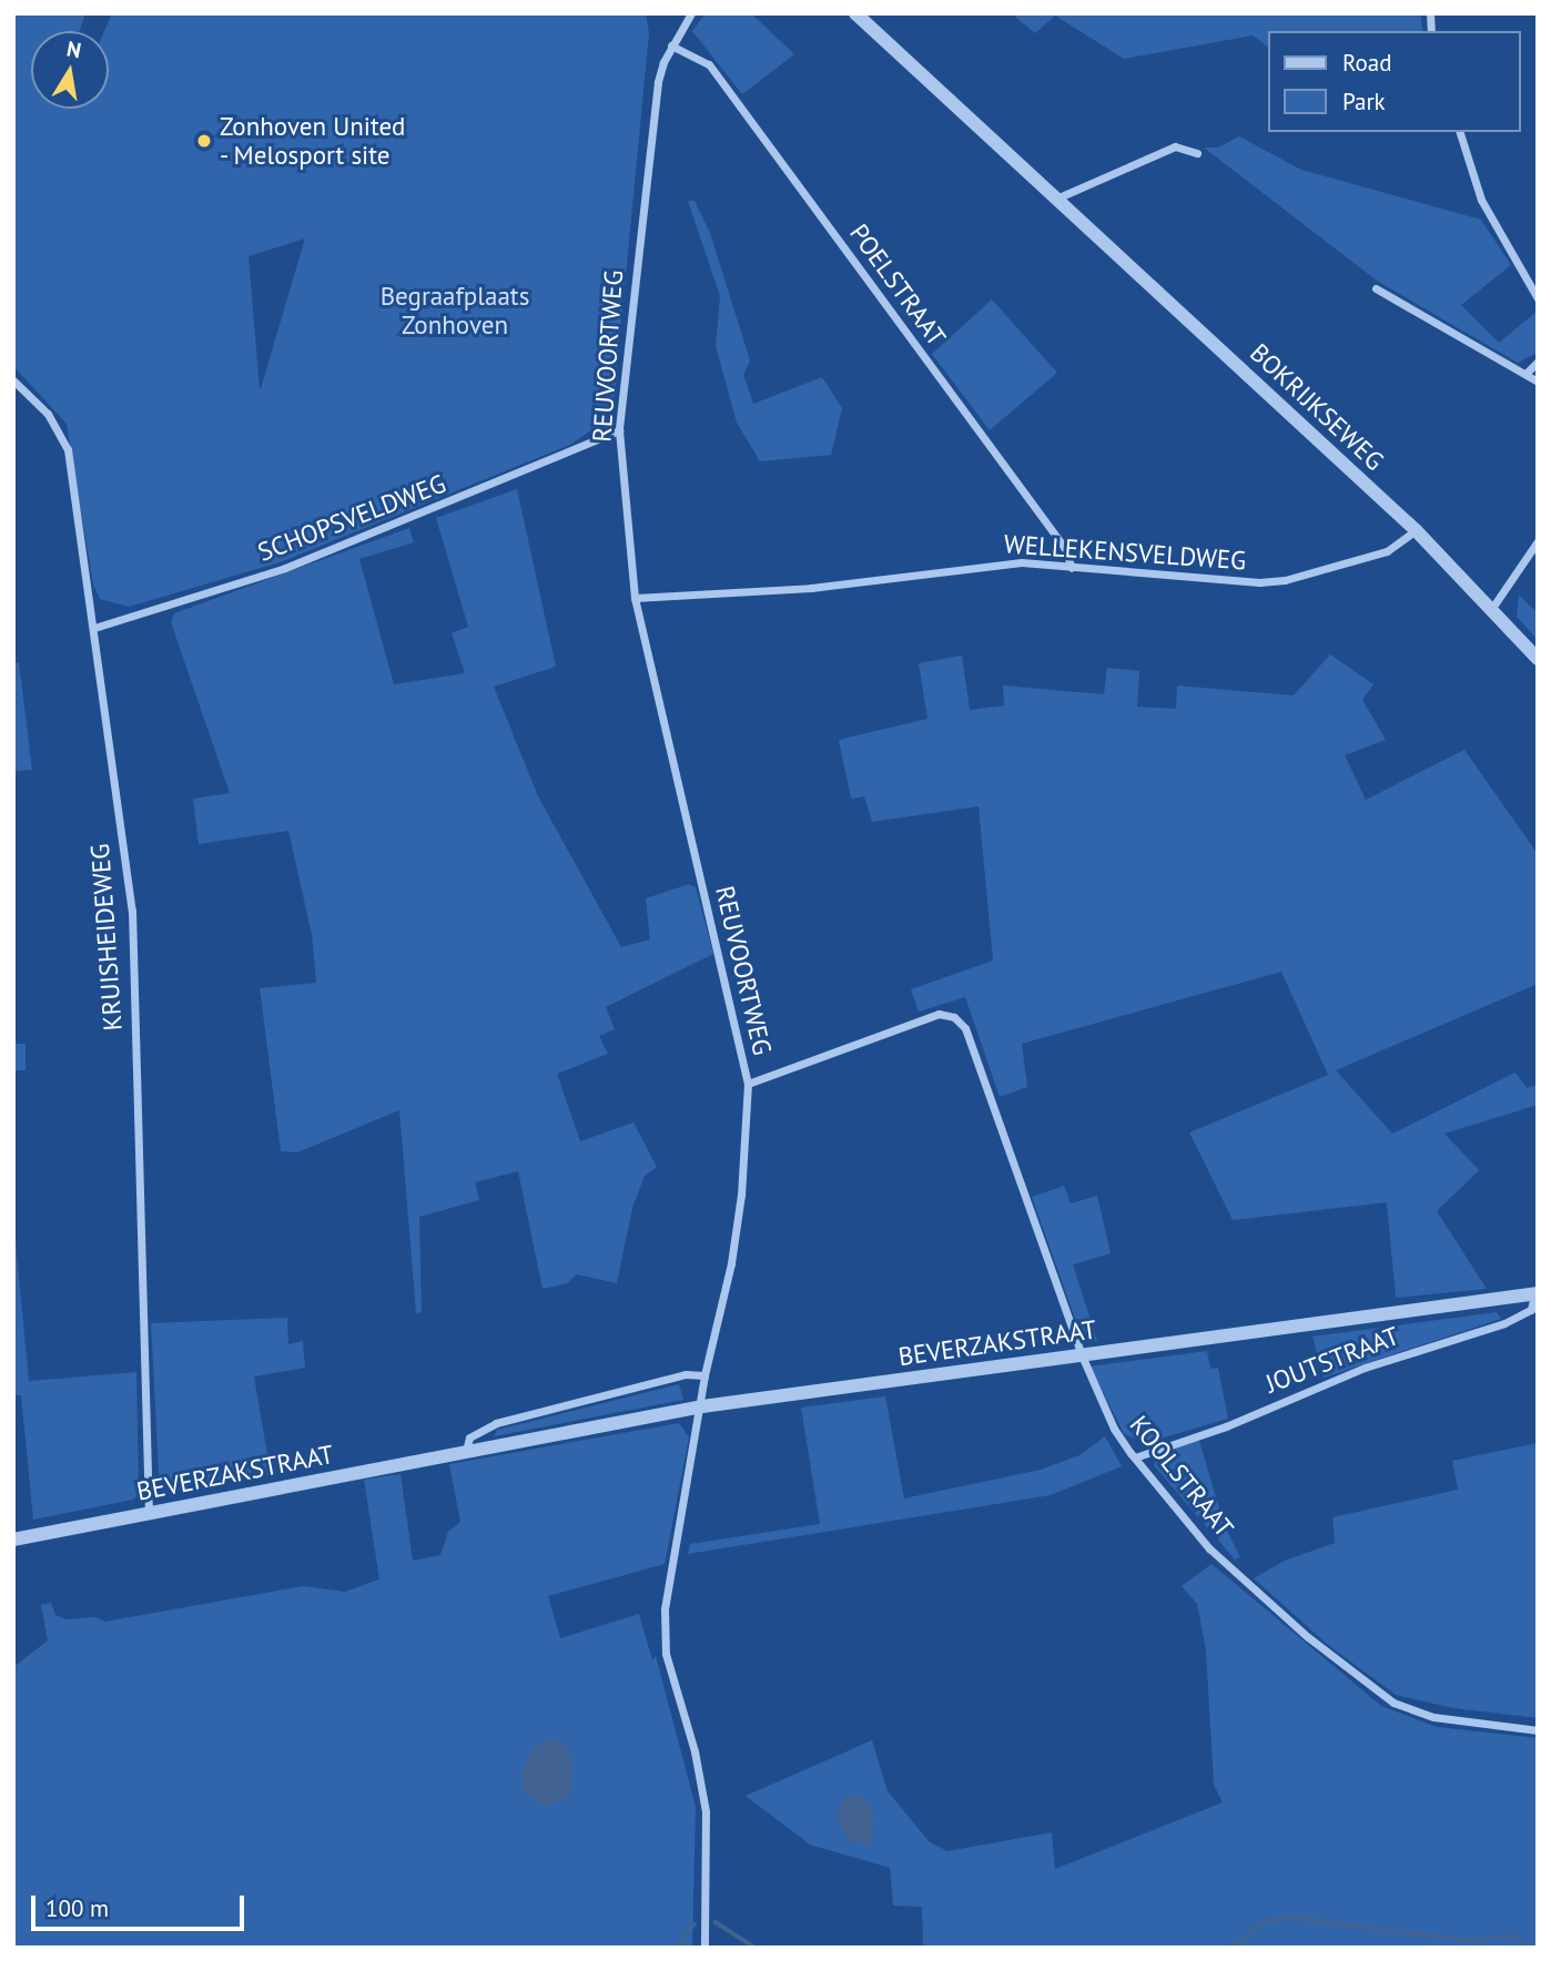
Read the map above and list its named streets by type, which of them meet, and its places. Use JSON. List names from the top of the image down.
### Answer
{
  "streets": {
    "street": [
      "POELSTRAAT",
      "REUVOORTWEG",
      "BOKRIJKSEWEG",
      "SCHOPSVELDWEG",
      "WELLEKENSVELDWEG",
      "KRUISHEIDEWEG",
      "BEVERZAKSTRAAT",
      "JOUTSTRAAT",
      "KOOLSTRAAT"
    ]
  },
  "crossings": [
    ["POELSTRAAT", "REUVOORTWEG"],
    ["POELSTRAAT", "WELLEKENSVELDWEG"],
    ["REUVOORTWEG", "SCHOPSVELDWEG"],
    ["REUVOORTWEG", "WELLEKENSVELDWEG"],
    ["REUVOORTWEG", "BEVERZAKSTRAAT"],
    ["REUVOORTWEG", "KOOLSTRAAT"],
    ["BOKRIJKSEWEG", "WELLEKENSVELDWEG"],
    ["SCHOPSVELDWEG", "KRUISHEIDEWEG"],
    ["KRUISHEIDEWEG", "BEVERZAKSTRAAT"],
    ["BEVERZAKSTRAAT", "JOUTSTRAAT"],
    ["BEVERZAKSTRAAT", "KOOLSTRAAT"],
    ["JOUTSTRAAT", "KOOLSTRAAT"]
  ],
  "parks": ["Begraafplaats Zonhoven"],
  "places": ["Zonhoven United - Melosport site"],
  "legend": ["Road", "Park"],
  "scale_bar": "100 m",
  "north": "top"
}
